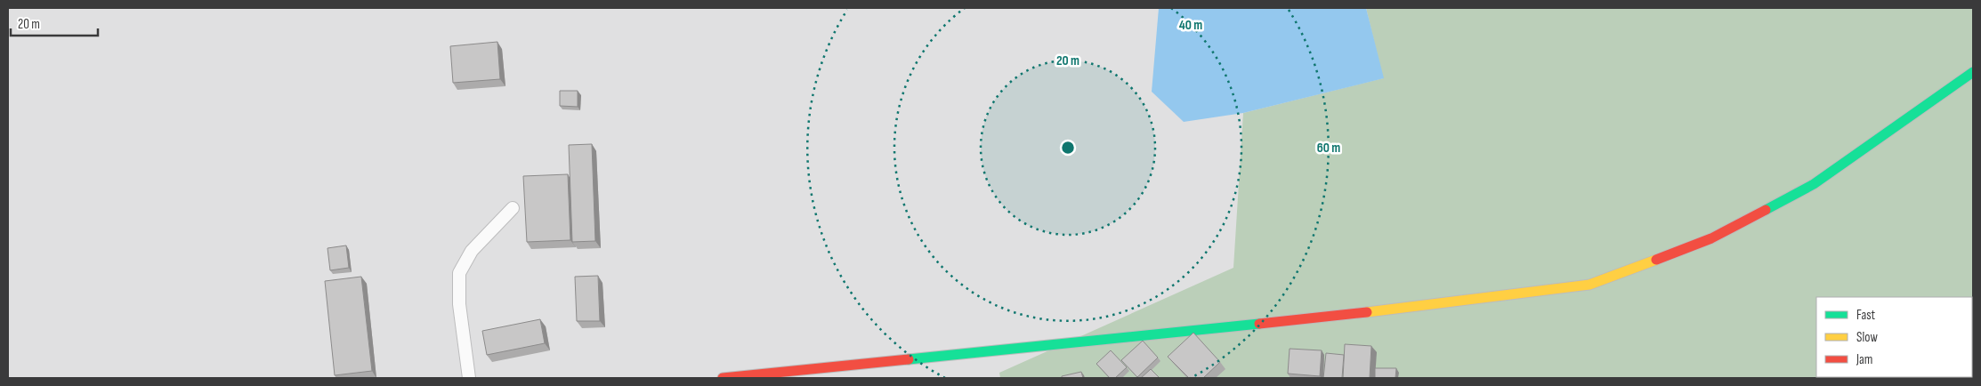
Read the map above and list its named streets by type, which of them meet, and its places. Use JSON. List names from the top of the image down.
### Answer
{
  "legend": ["Fast", "Slow", "Jam"],
  "scale_bar": "20 m",
  "rings": ["40 m", "20 m", "60 m"]
}
